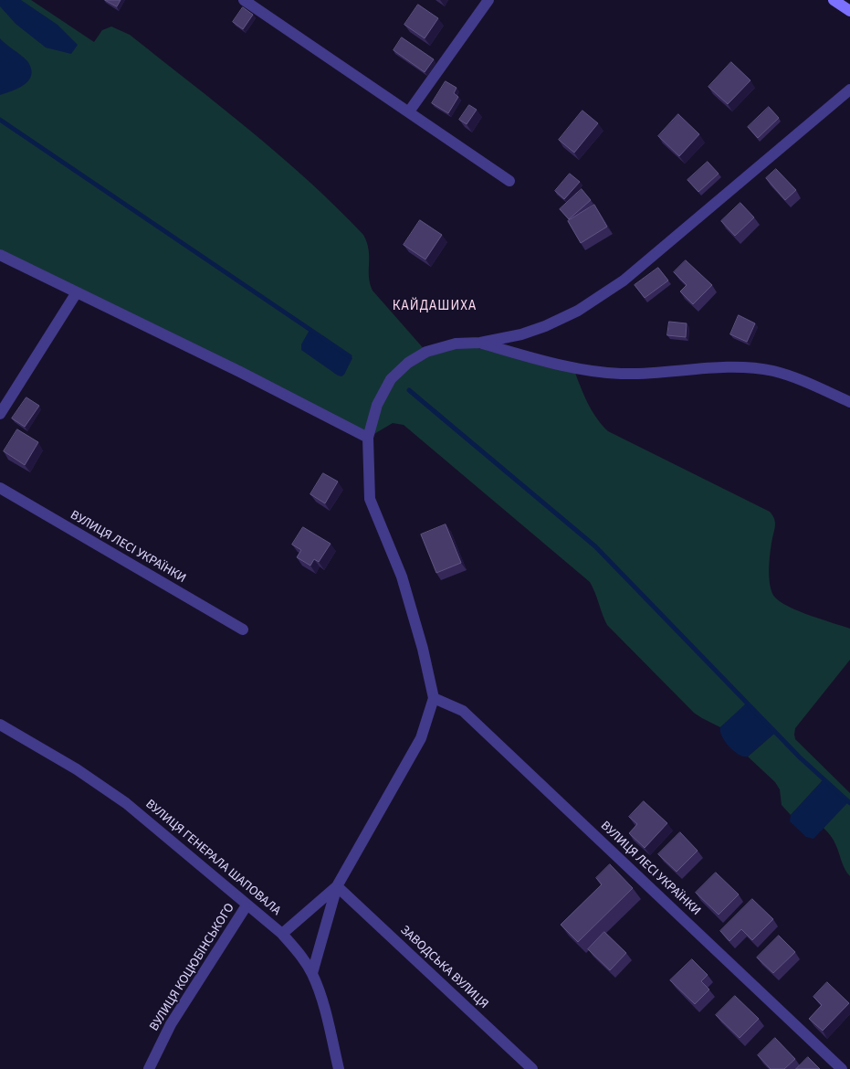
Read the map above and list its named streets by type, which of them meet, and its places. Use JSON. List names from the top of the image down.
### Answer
{
  "streets": {
    "street": [
      "ВУЛИЦЯ ЛЕСІ УКРАЇНКИ",
      "ВУЛИЦЯ ГЕНЕРАЛА ШАПОВАЛА",
      "ВУЛИЦЯ КОЦЮБІНСЬКОГО",
      "ЗАВОДСЬКА ВУЛИЦЯ"
    ]
  },
  "crossings": [
    ["ВУЛИЦЯ ГЕНЕРАЛА ШАПОВАЛА", "ВУЛИЦЯ КОЦЮБІНСЬКОГО"]
  ],
  "districts": ["КАЙДАШИХА"]
}
